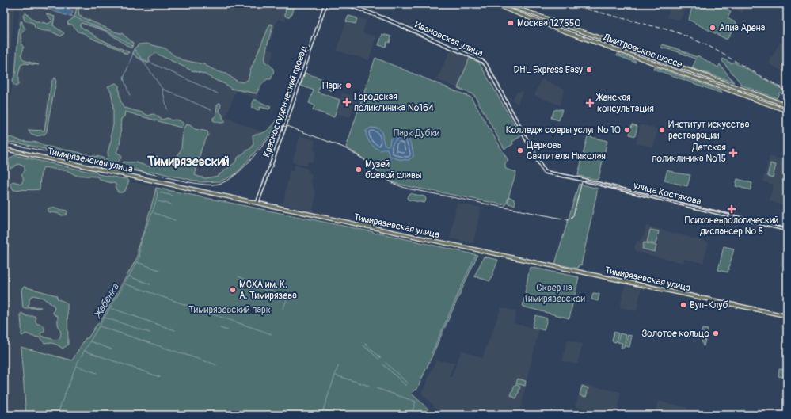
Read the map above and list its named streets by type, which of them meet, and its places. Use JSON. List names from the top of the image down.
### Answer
{
  "streets": {
    "main road": ["Дмитровское шоссе", "Тимирязевская улица"],
    "street": ["Ивановская улица", "Красностуденческий проезд", "улица Костякова"]
  },
  "crossings": [
    ["Ивановская улица", "улица Костякова"],
    ["Красностуденческий проезд", "Тимирязевская улица"]
  ],
  "districts": ["Тимирязевский"],
  "water": ["Жабенка"],
  "parks": ["Парк Дубки", "Сквер на Тимирязевской", "Тимирязевский парк"],
  "places": {
    "other": [
      "Москва 127550",
      "Апиа Арена",
      "DHL Express Easy",
      "Парк",
      "Колледж сферы услуг № 10",
      "Институт искусства реставрации",
      "Церковь Святителя Николая",
      "Музей боевой славы",
      "МСХА им. К. А. Тимирязева",
      "Вуп-Клуб",
      "Золотое кольцо"
    ],
    "health": [
      "Городская поликлиника №164",
      "Женская консультация",
      "Детская поликлиника №15",
      "Психоневрологический диспансер № 5"
    ]
  }
}
